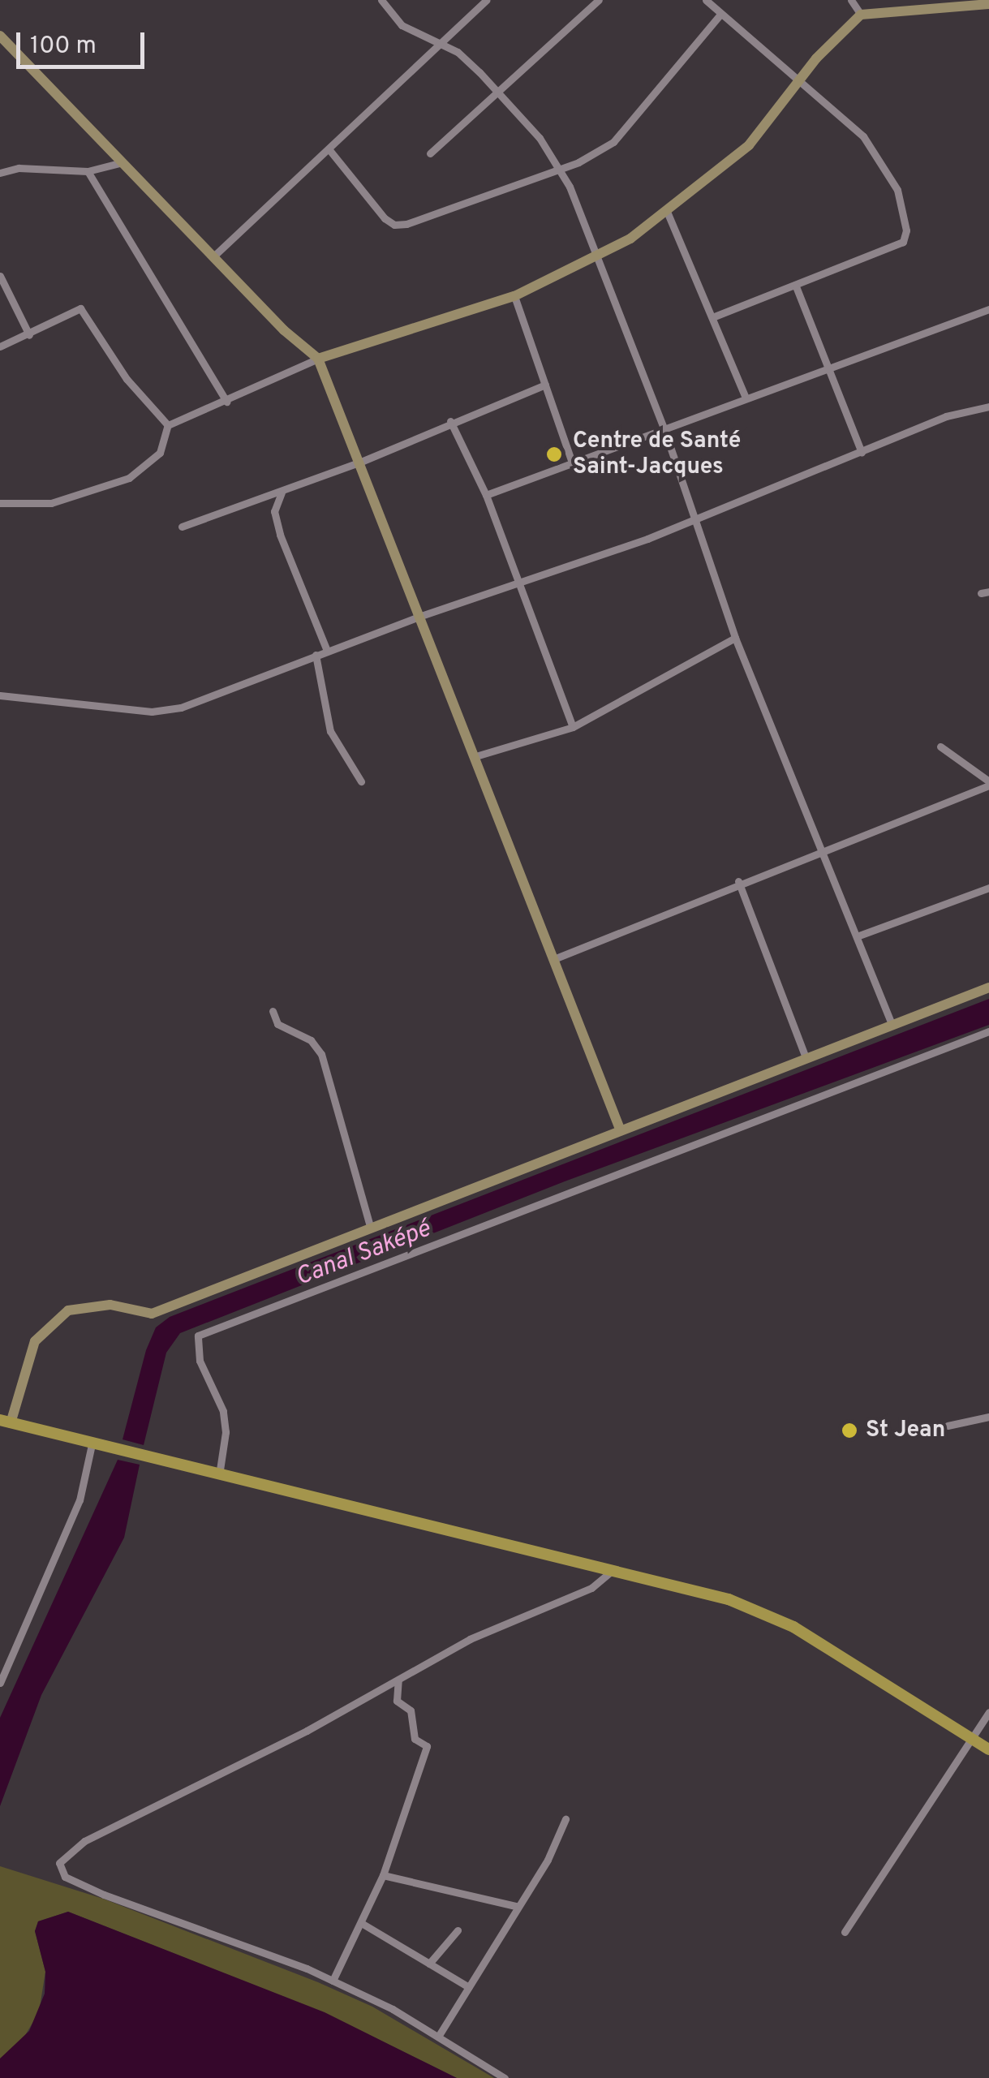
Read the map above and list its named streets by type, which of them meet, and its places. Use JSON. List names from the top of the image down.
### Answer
{
  "water": ["Canal Saképé"],
  "places": ["Centre de Santé Saint-Jacques", "St Jean"],
  "scale_bar": "100 m"
}
